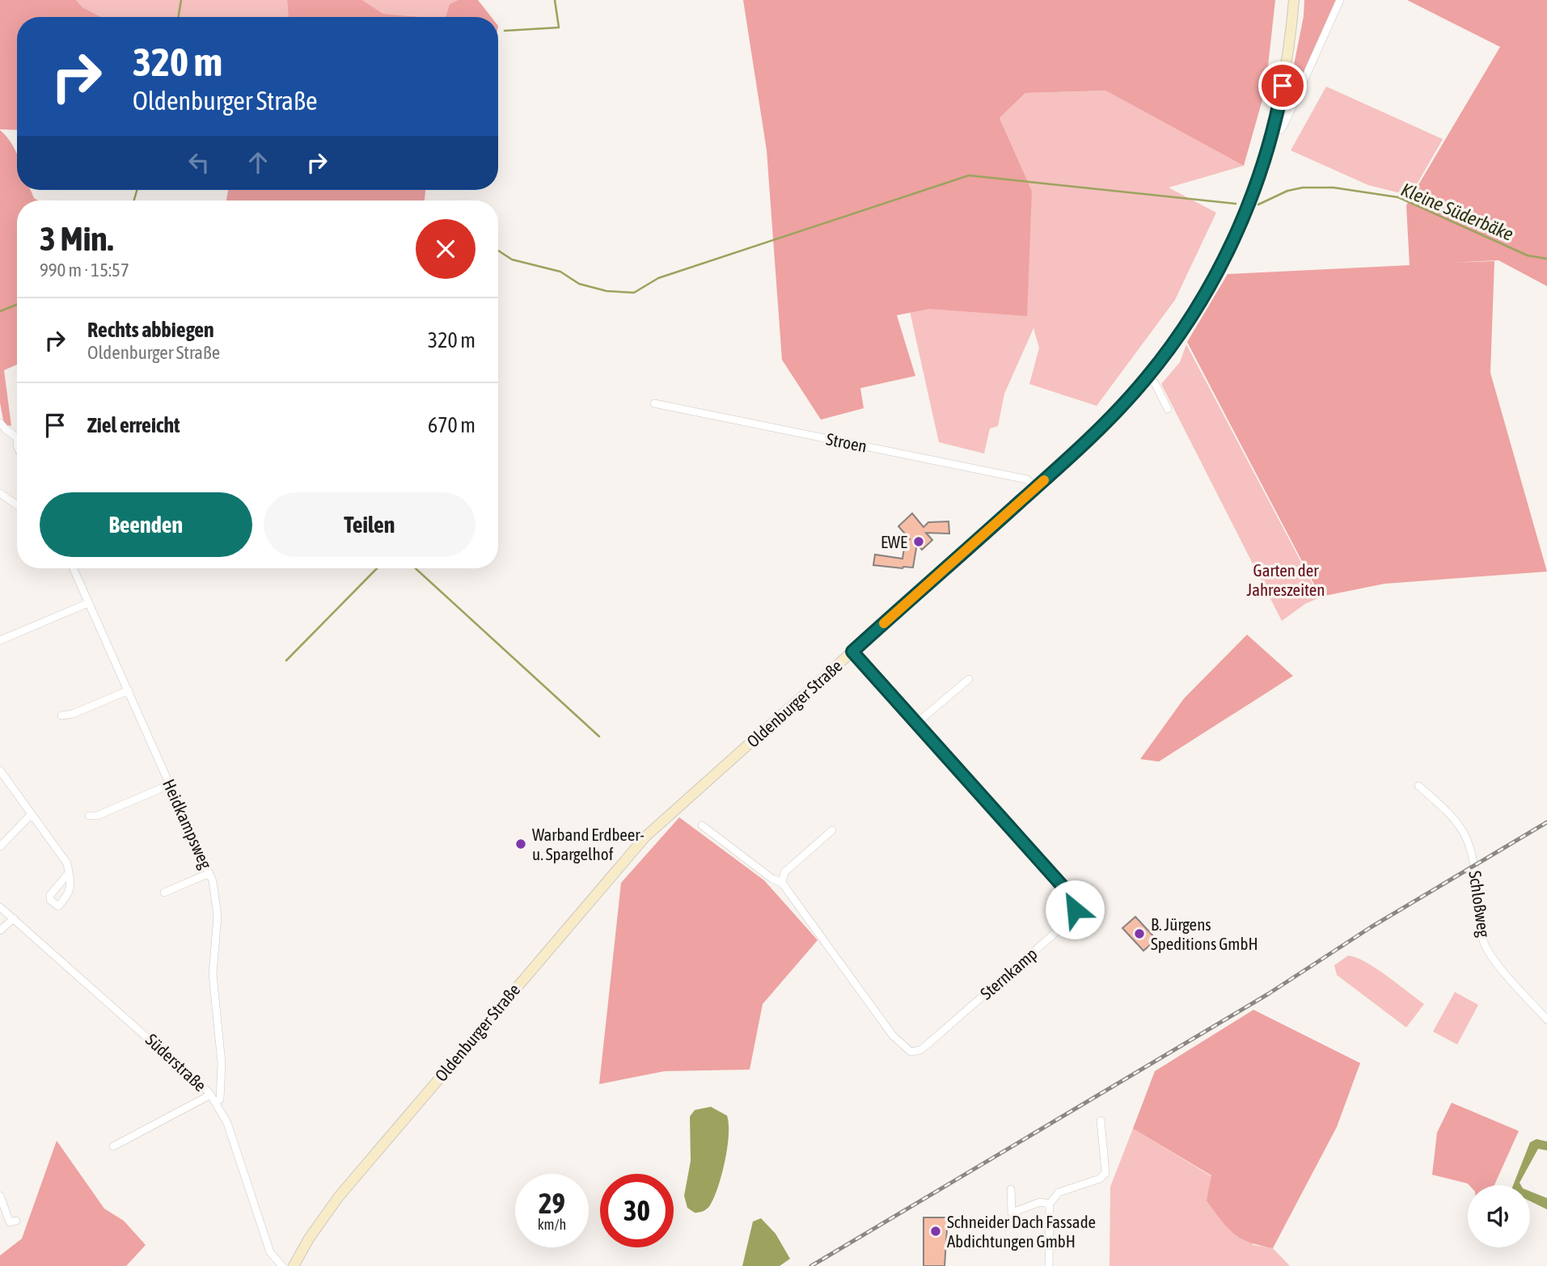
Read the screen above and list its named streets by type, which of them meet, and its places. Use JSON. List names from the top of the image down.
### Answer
{
  "streets": {
    "main road": ["Oldenburger Straße"],
    "street": [
      "Stroen",
      "Heidkampsweg",
      "Schloßweg",
      "Sternkamp",
      "Süderstraße"
    ]
  },
  "crossings": [
    ["Stroen", "Oldenburger Straße"],
    ["Oldenburger Straße", "Sternkamp"],
    ["Heidkampsweg", "Süderstraße"]
  ],
  "water": ["Kleine Süderbäke"],
  "parks": ["Garten der Jahreszeiten"],
  "places": [
    "EWE",
    "Warband Erdbeer- u. Spargelhof",
    "B. Jürgens Speditions GmbH",
    "Schneider Dach Fassade Abdichtungen GmbH"
  ],
  "page": {
    "turn": ["320 m", "Oldenburger Straße"],
    "heading": ["3 Min.", "990 m · 15:57"],
    "list": [
      {
        "name": "Rechts abbiegen",
        "note": "Oldenburger Straße",
        "value": "320 m"
      },
      {
        "name": "Ziel erreicht",
        "value": "670 m"
      }
    ],
    "buttons": ["Beenden", "Teilen"],
    "speed": "29 km/h",
    "limit": "30"
  }
}
